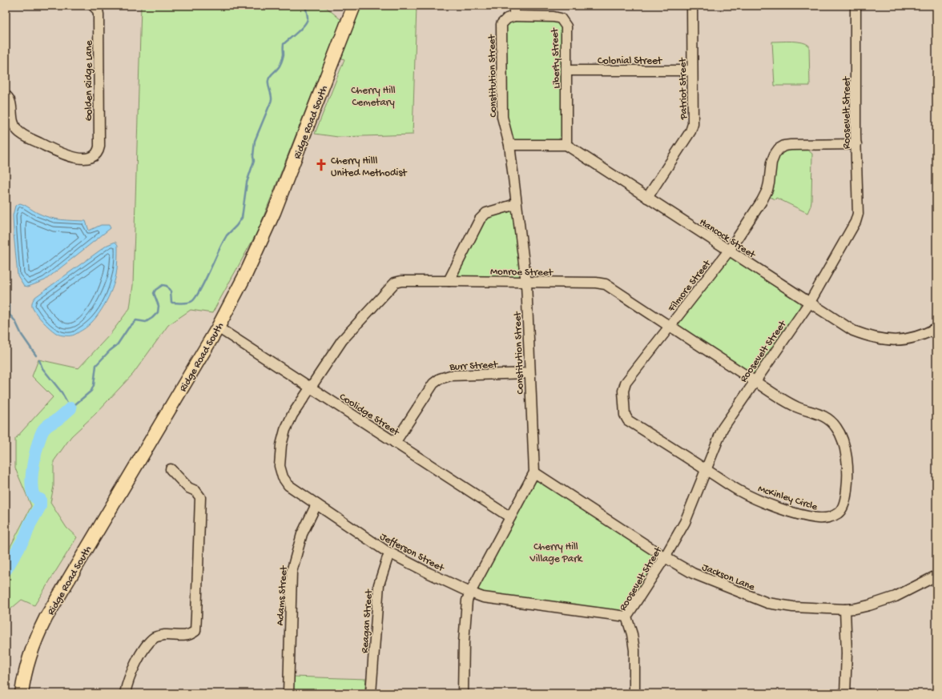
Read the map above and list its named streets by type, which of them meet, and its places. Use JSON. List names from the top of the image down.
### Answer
{
  "streets": {
    "main road": ["Ridge Road South"],
    "street": [
      "Liberty Street",
      "Colonial Street",
      "Constitution Street",
      "Golden Ridge Lane",
      "Patriot Street",
      "Roosevelt Street",
      "Hancock Street",
      "Monroe Street",
      "Filmore Street",
      "Burr Street",
      "Coolidge Street",
      "McKinley Circle",
      "Jefferson Street",
      "Jackson Lane",
      "Adams Street",
      "Reagan Street"
    ]
  },
  "crossings": [
    ["Liberty Street", "Colonial Street"],
    ["Liberty Street", "Constitution Street"],
    ["Liberty Street", "Hancock Street"],
    ["Colonial Street", "Patriot Street"],
    ["Constitution Street", "Monroe Street"],
    ["Constitution Street", "Burr Street"],
    ["Constitution Street", "Jackson Lane"],
    ["Patriot Street", "Hancock Street"],
    ["Roosevelt Street", "Hancock Street"],
    ["Roosevelt Street", "Monroe Street"],
    ["Roosevelt Street", "Filmore Street"],
    ["Roosevelt Street", "McKinley Circle"],
    ["Roosevelt Street", "Jefferson Street"],
    ["Roosevelt Street", "Jackson Lane"],
    ["Ridge Road South", "Coolidge Street"],
    ["Hancock Street", "Filmore Street"],
    ["Monroe Street", "Filmore Street"],
    ["Monroe Street", "Coolidge Street"],
    ["Monroe Street", "McKinley Circle"],
    ["Monroe Street", "Jefferson Street"],
    ["Filmore Street", "McKinley Circle"],
    ["Burr Street", "Coolidge Street"],
    ["Coolidge Street", "Jefferson Street"],
    ["Jefferson Street", "Adams Street"],
    ["Jefferson Street", "Reagan Street"]
  ],
  "parks": ["Cherry Hill Cemetary", "Cherry Hill Village Park"],
  "places": {
    "church": ["Cherry Hilll United Methodist"]
  }
}
